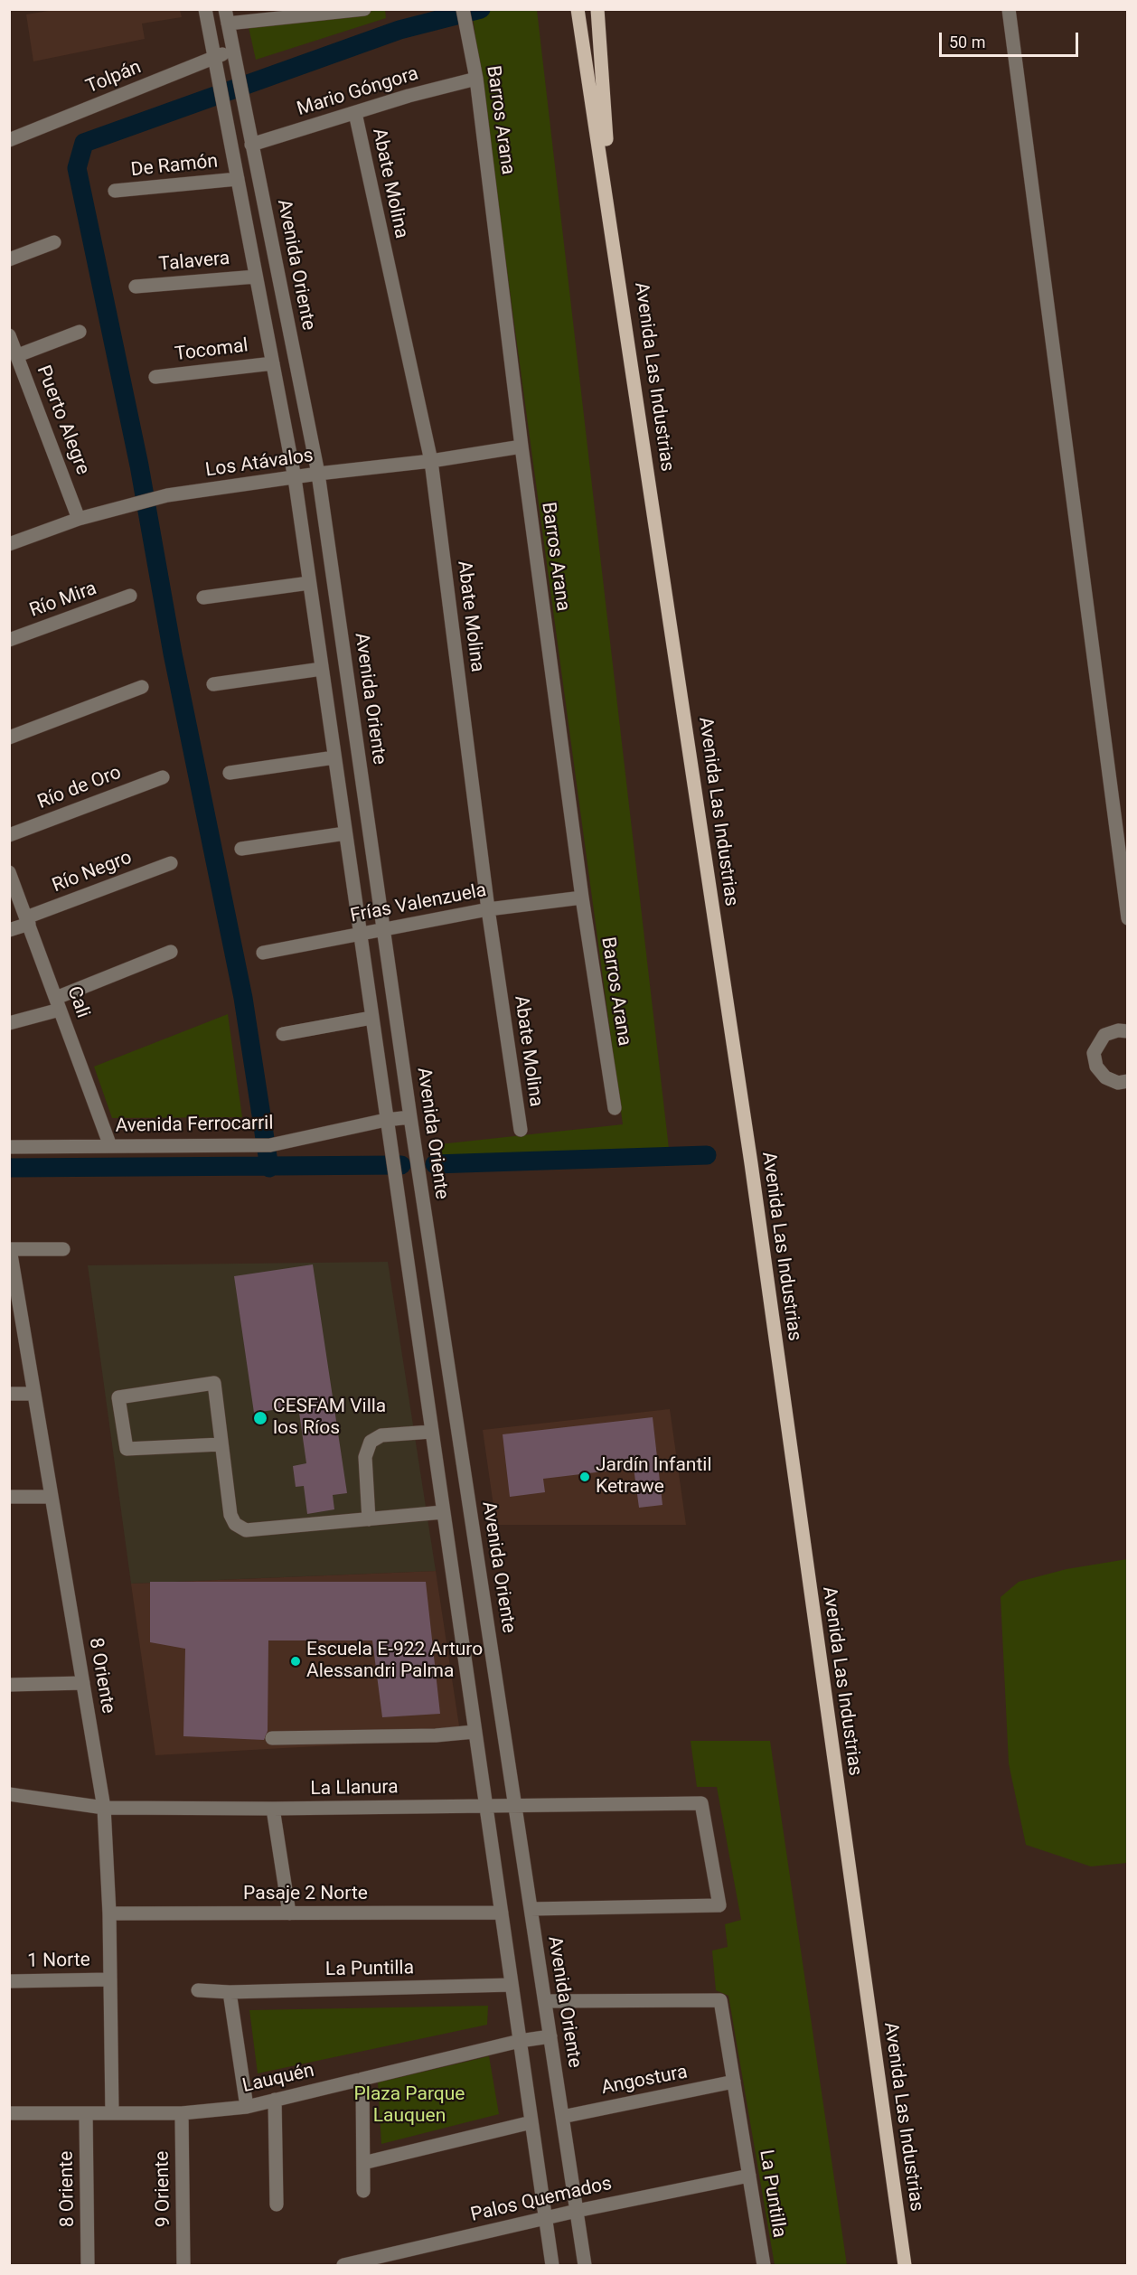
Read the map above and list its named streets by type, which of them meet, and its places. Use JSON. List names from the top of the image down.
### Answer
{
  "streets": {
    "main road": ["Avenida Las Industrias"],
    "street": [
      "Tolpán",
      "Mario Góngora",
      "Barros Arana",
      "De Ramón",
      "Abate Molina",
      "Talavera",
      "Avenida Oriente",
      "Tocomal",
      "Puerto Alegre",
      "Los Atávalos",
      "Río Mira",
      "Río de Oro",
      "Río Negro",
      "Frías Valenzuela",
      "Cali",
      "Avenida Ferrocarril",
      "8 Oriente",
      "La Llanura",
      "Pasaje 2 Norte",
      "1 Norte",
      "La Puntilla",
      "Lauquén",
      "Angostura",
      "9 Oriente",
      "Palos Quemados"
    ]
  },
  "crossings": [
    ["Tolpán", "Avenida Oriente"],
    ["Mario Góngora", "Barros Arana"],
    ["Mario Góngora", "Abate Molina"],
    ["Mario Góngora", "Avenida Oriente"],
    ["Barros Arana", "Los Atávalos"],
    ["Barros Arana", "Frías Valenzuela"],
    ["Abate Molina", "Los Atávalos"],
    ["Abate Molina", "Frías Valenzuela"],
    ["Avenida Oriente", "Los Atávalos"],
    ["Avenida Oriente", "Frías Valenzuela"],
    ["Avenida Oriente", "Avenida Ferrocarril"],
    ["Avenida Oriente", "La Llanura"],
    ["Avenida Oriente", "La Puntilla"],
    ["Avenida Oriente", "Lauquén"],
    ["Avenida Oriente", "Angostura"],
    ["Avenida Oriente", "Palos Quemados"],
    ["Puerto Alegre", "Los Atávalos"],
    ["Río Negro", "Cali"],
    ["Cali", "Avenida Ferrocarril"],
    ["8 Oriente", "La Llanura"],
    ["8 Oriente", "Pasaje 2 Norte"],
    ["8 Oriente", "1 Norte"],
    ["8 Oriente", "Lauquén"],
    ["La Puntilla", "Angostura"],
    ["La Puntilla", "Palos Quemados"],
    ["Lauquén", "9 Oriente"]
  ],
  "parks": ["Plaza Parque Lauquen"],
  "places": ["CESFAM Villa los Ríos", "Jardín Infantil Ketrawe", "Escuela E-922 Arturo Alessandri Palma"],
  "scale_bar": "50 m"
}
